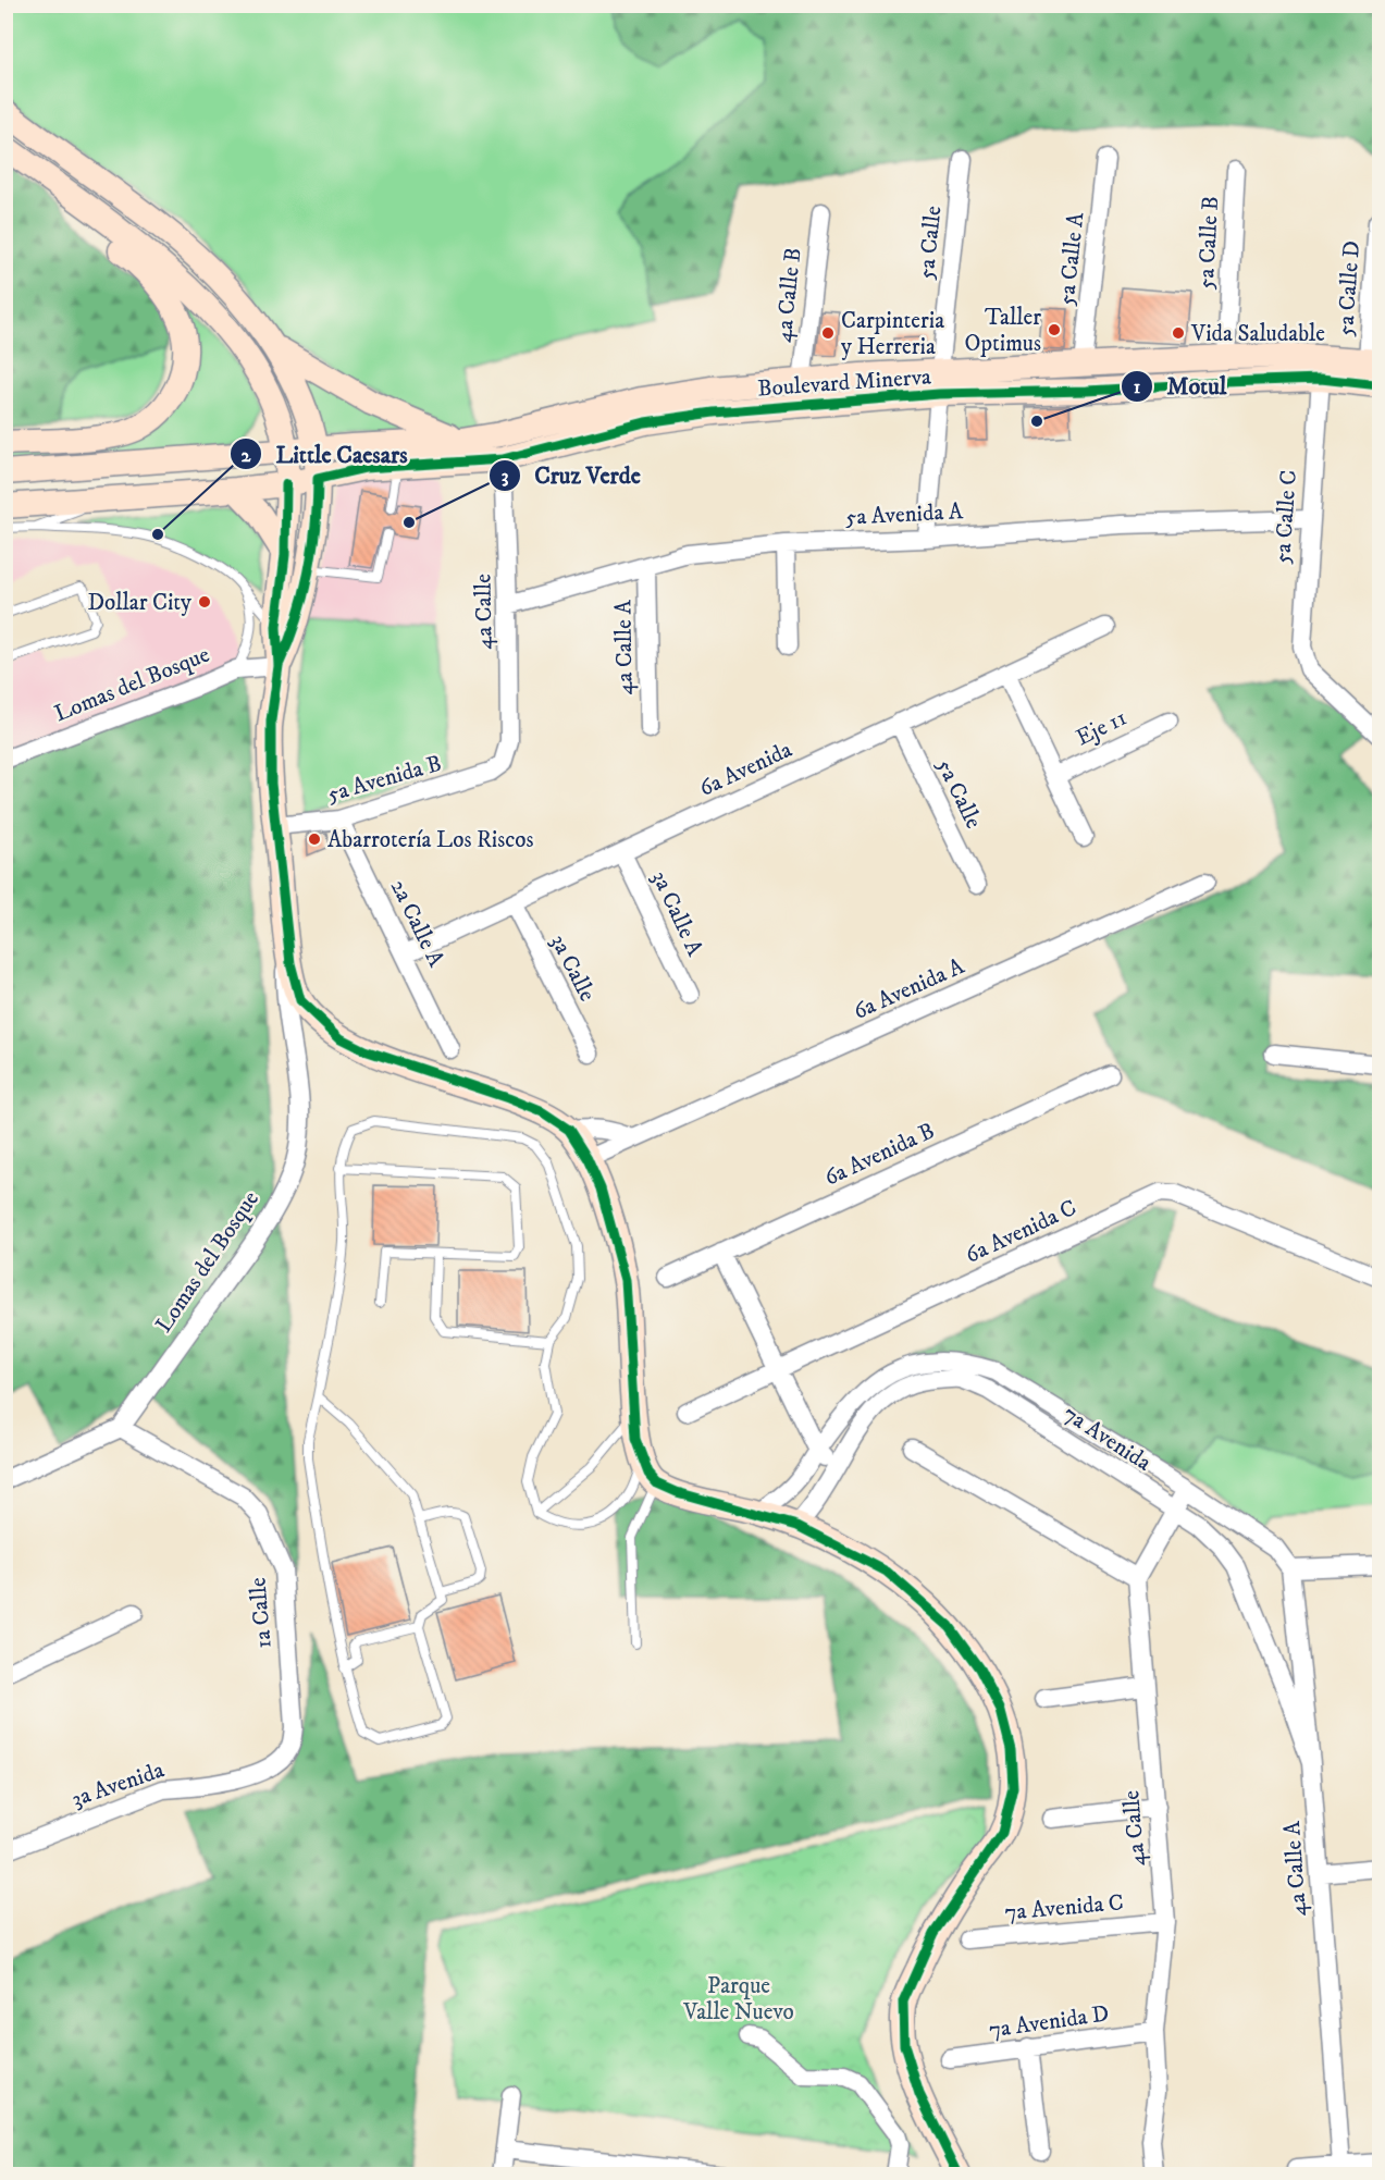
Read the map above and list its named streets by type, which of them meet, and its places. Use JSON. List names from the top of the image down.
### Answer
{
  "streets": {
    "street": [
      "5a Calle",
      "5a Calle B",
      "5a Calle A",
      "5a Calle D",
      "4a Calle B",
      "Boulevard Minerva",
      "5a Avenida A",
      "5a Calle C",
      "4a Calle",
      "4a Calle A",
      "Lomas del Bosque",
      "Eje 11",
      "6a Avenida",
      "5a Avenida B",
      "3a Calle A",
      "2a Calle A",
      "3a Calle",
      "6a Avenida A",
      "6a Avenida B",
      "6a Avenida C",
      "7a Avenida",
      "1a Calle",
      "3a Avenida",
      "7a Avenida C",
      "7a Avenida D"
    ]
  },
  "crossings": [
    ["5a Calle", "Boulevard Minerva"],
    ["5a Calle", "6a Avenida"],
    ["5a Calle B", "Boulevard Minerva"],
    ["5a Calle A", "Boulevard Minerva"],
    ["5a Calle D", "Boulevard Minerva"],
    ["4a Calle B", "Boulevard Minerva"],
    ["Boulevard Minerva", "5a Calle C"],
    ["Boulevard Minerva", "4a Calle"],
    ["5a Avenida A", "5a Calle C"],
    ["5a Avenida A", "4a Calle"],
    ["5a Avenida A", "4a Calle A"],
    ["4a Calle", "5a Avenida B"],
    ["4a Calle", "7a Avenida C"],
    ["4a Calle", "7a Avenida D"],
    ["4a Calle A", "7a Avenida"],
    ["Lomas del Bosque", "1a Calle"],
    ["6a Avenida", "3a Calle A"],
    ["6a Avenida", "2a Calle A"],
    ["6a Avenida", "3a Calle"],
    ["5a Avenida B", "2a Calle A"],
    ["1a Calle", "3a Avenida"]
  ],
  "parks": ["Parque Valle Nuevo"],
  "places": [
    "Taller Optimus",
    "Carpinteria y Herreria",
    "Vida Saludable",
    "Motul",
    "Cruz Verde",
    "Little Caesars",
    "Dollar City",
    "Abarrotería Los Riscos"
  ]
}
